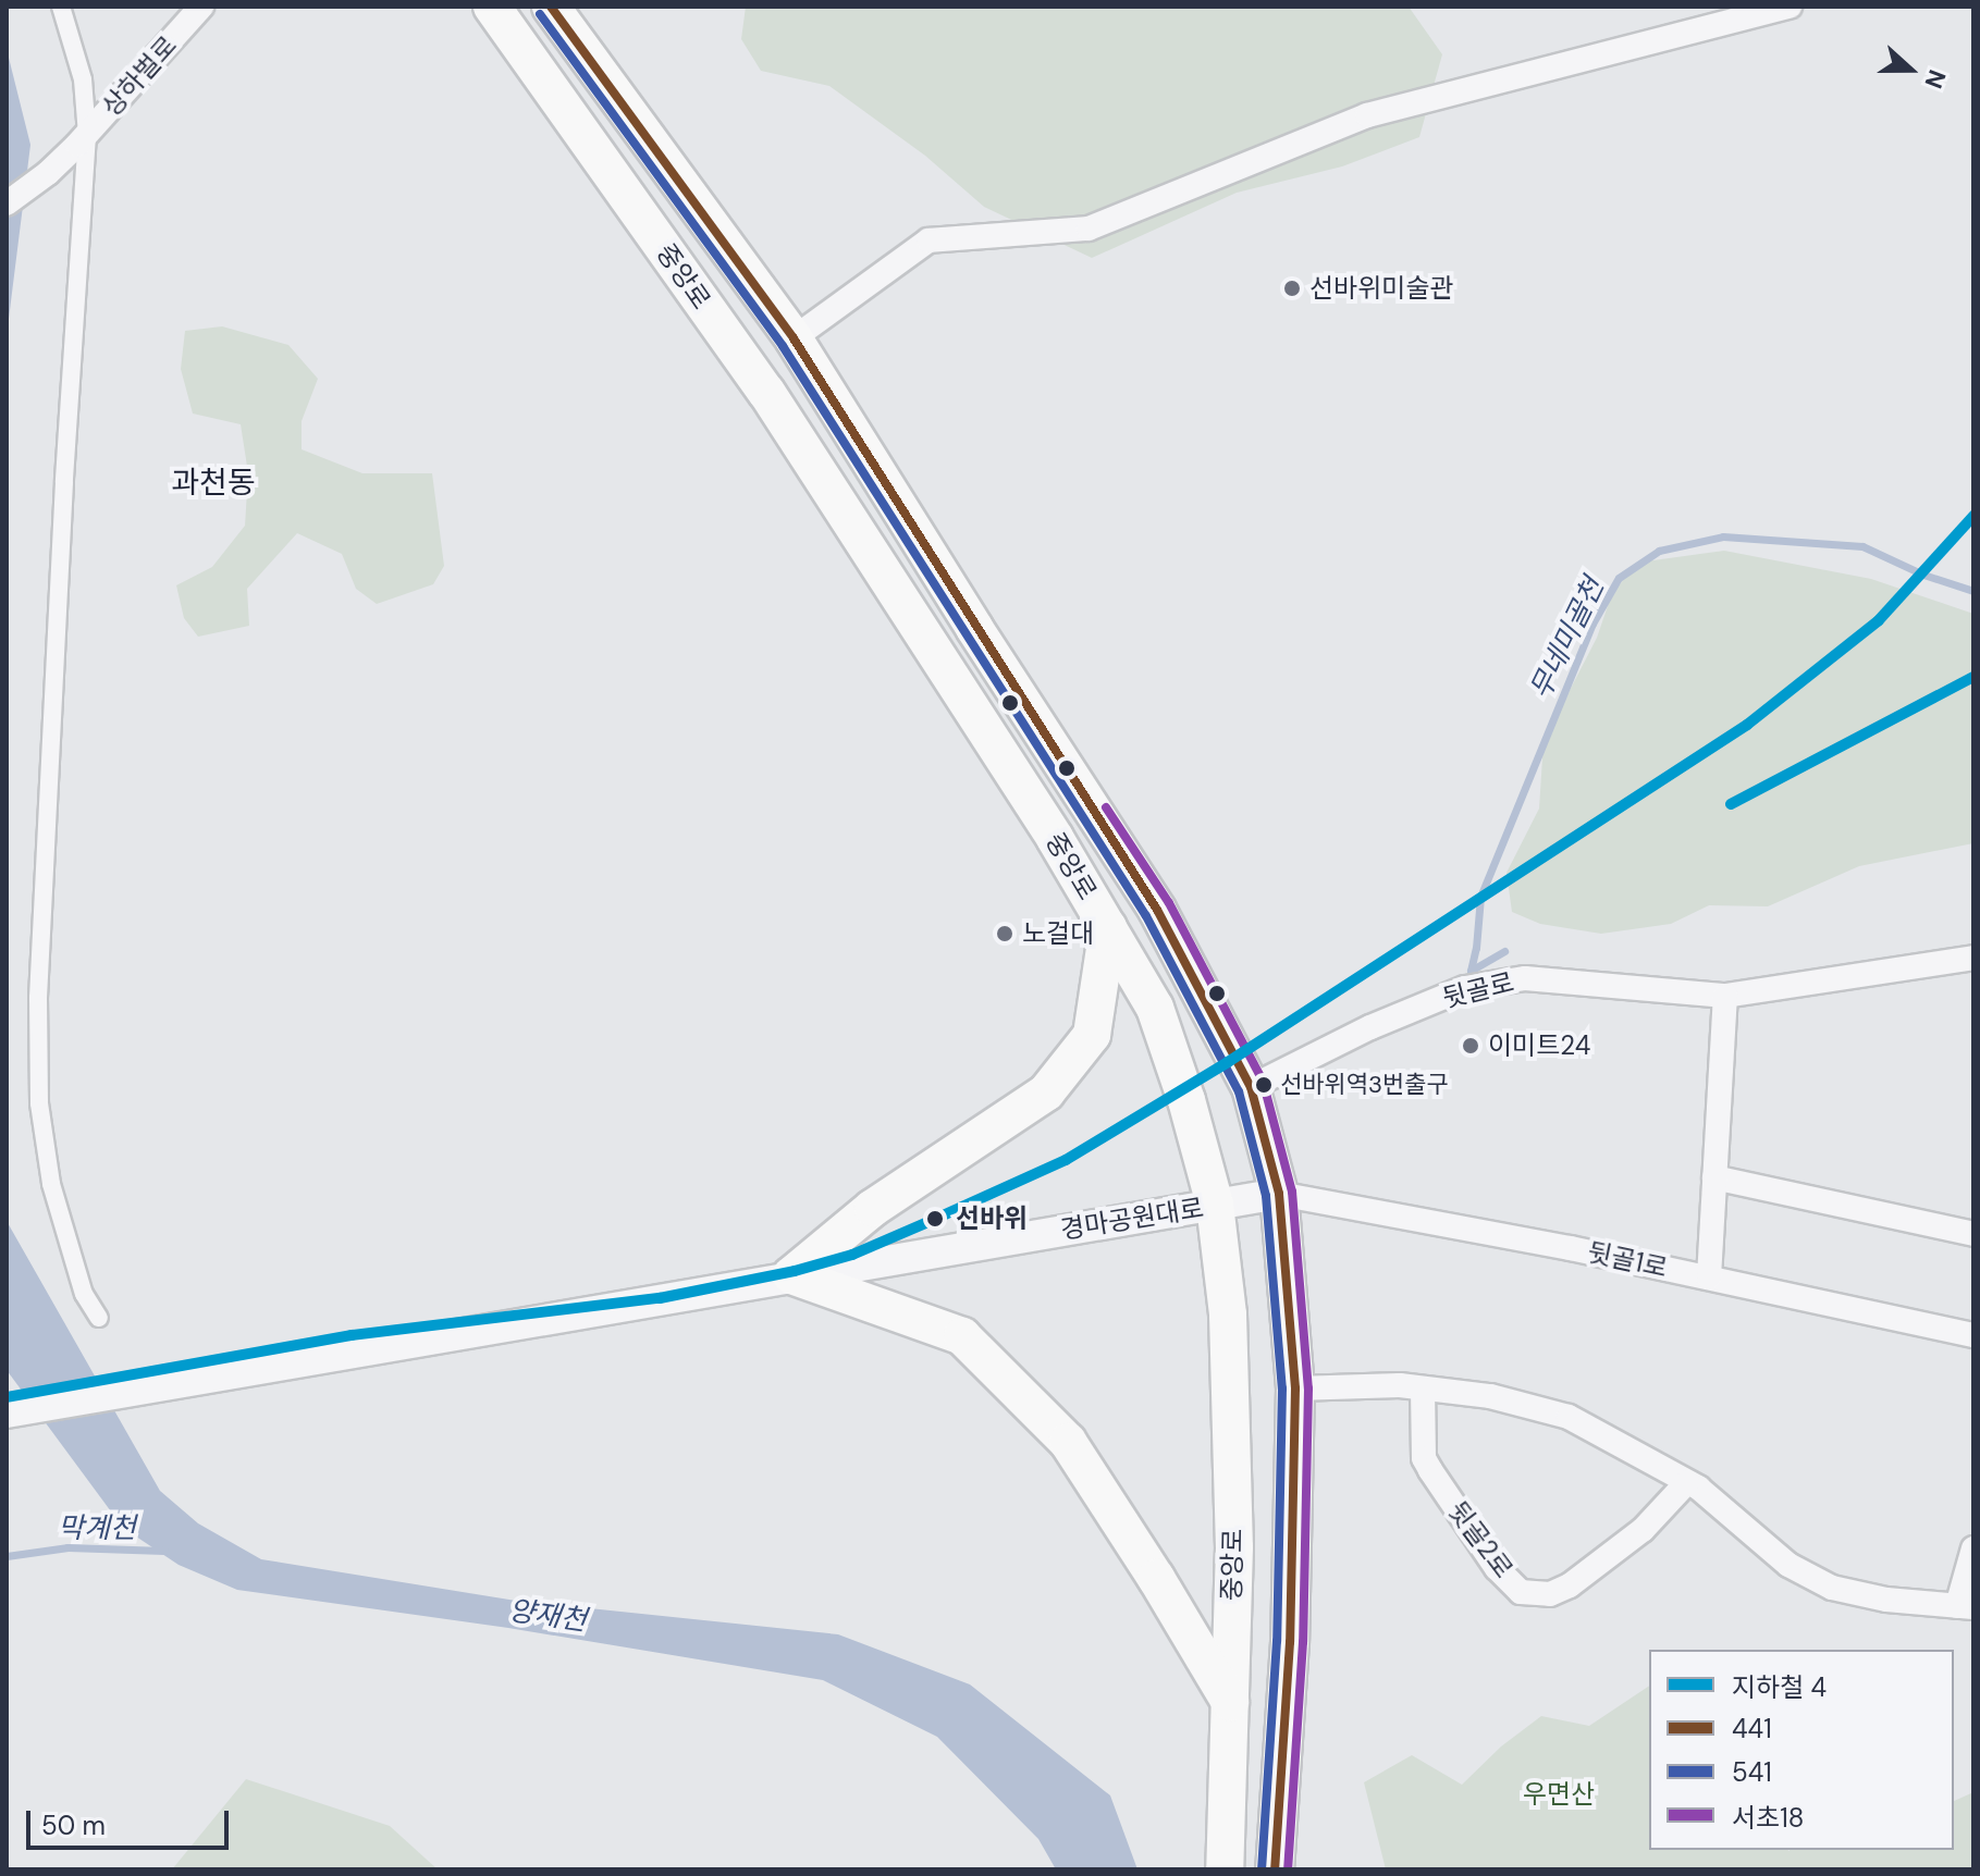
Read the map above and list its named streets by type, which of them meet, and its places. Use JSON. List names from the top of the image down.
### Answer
{
  "streets": {
    "main road": ["중앙로"],
    "street": [
      "상하벌로",
      "뒷골로",
      "경마공원대로",
      "뒷골1로",
      "뒷골2로"
    ]
  },
  "crossings": [
    ["중앙로", "뒷골로"],
    ["중앙로", "경마공원대로"],
    ["중앙로", "뒷골1로"],
    ["경마공원대로", "뒷골1로"]
  ],
  "districts": ["과천동"],
  "water": ["무네미골천", "막계천", "양재천"],
  "parks": ["우면산"],
  "places": [
    "선바위미술관",
    "노걸대",
    "이미트24",
    "선바위역3번출구",
    "선바위"
  ],
  "lines": [
    "transit line 441",
    "transit line 541",
    "metro line 4",
    "transit line 서초18"
  ],
  "legend": [
    "지하철 4",
    "441",
    "541",
    "서초18"
  ],
  "scale_bar": "50 m",
  "north": "right"
}
